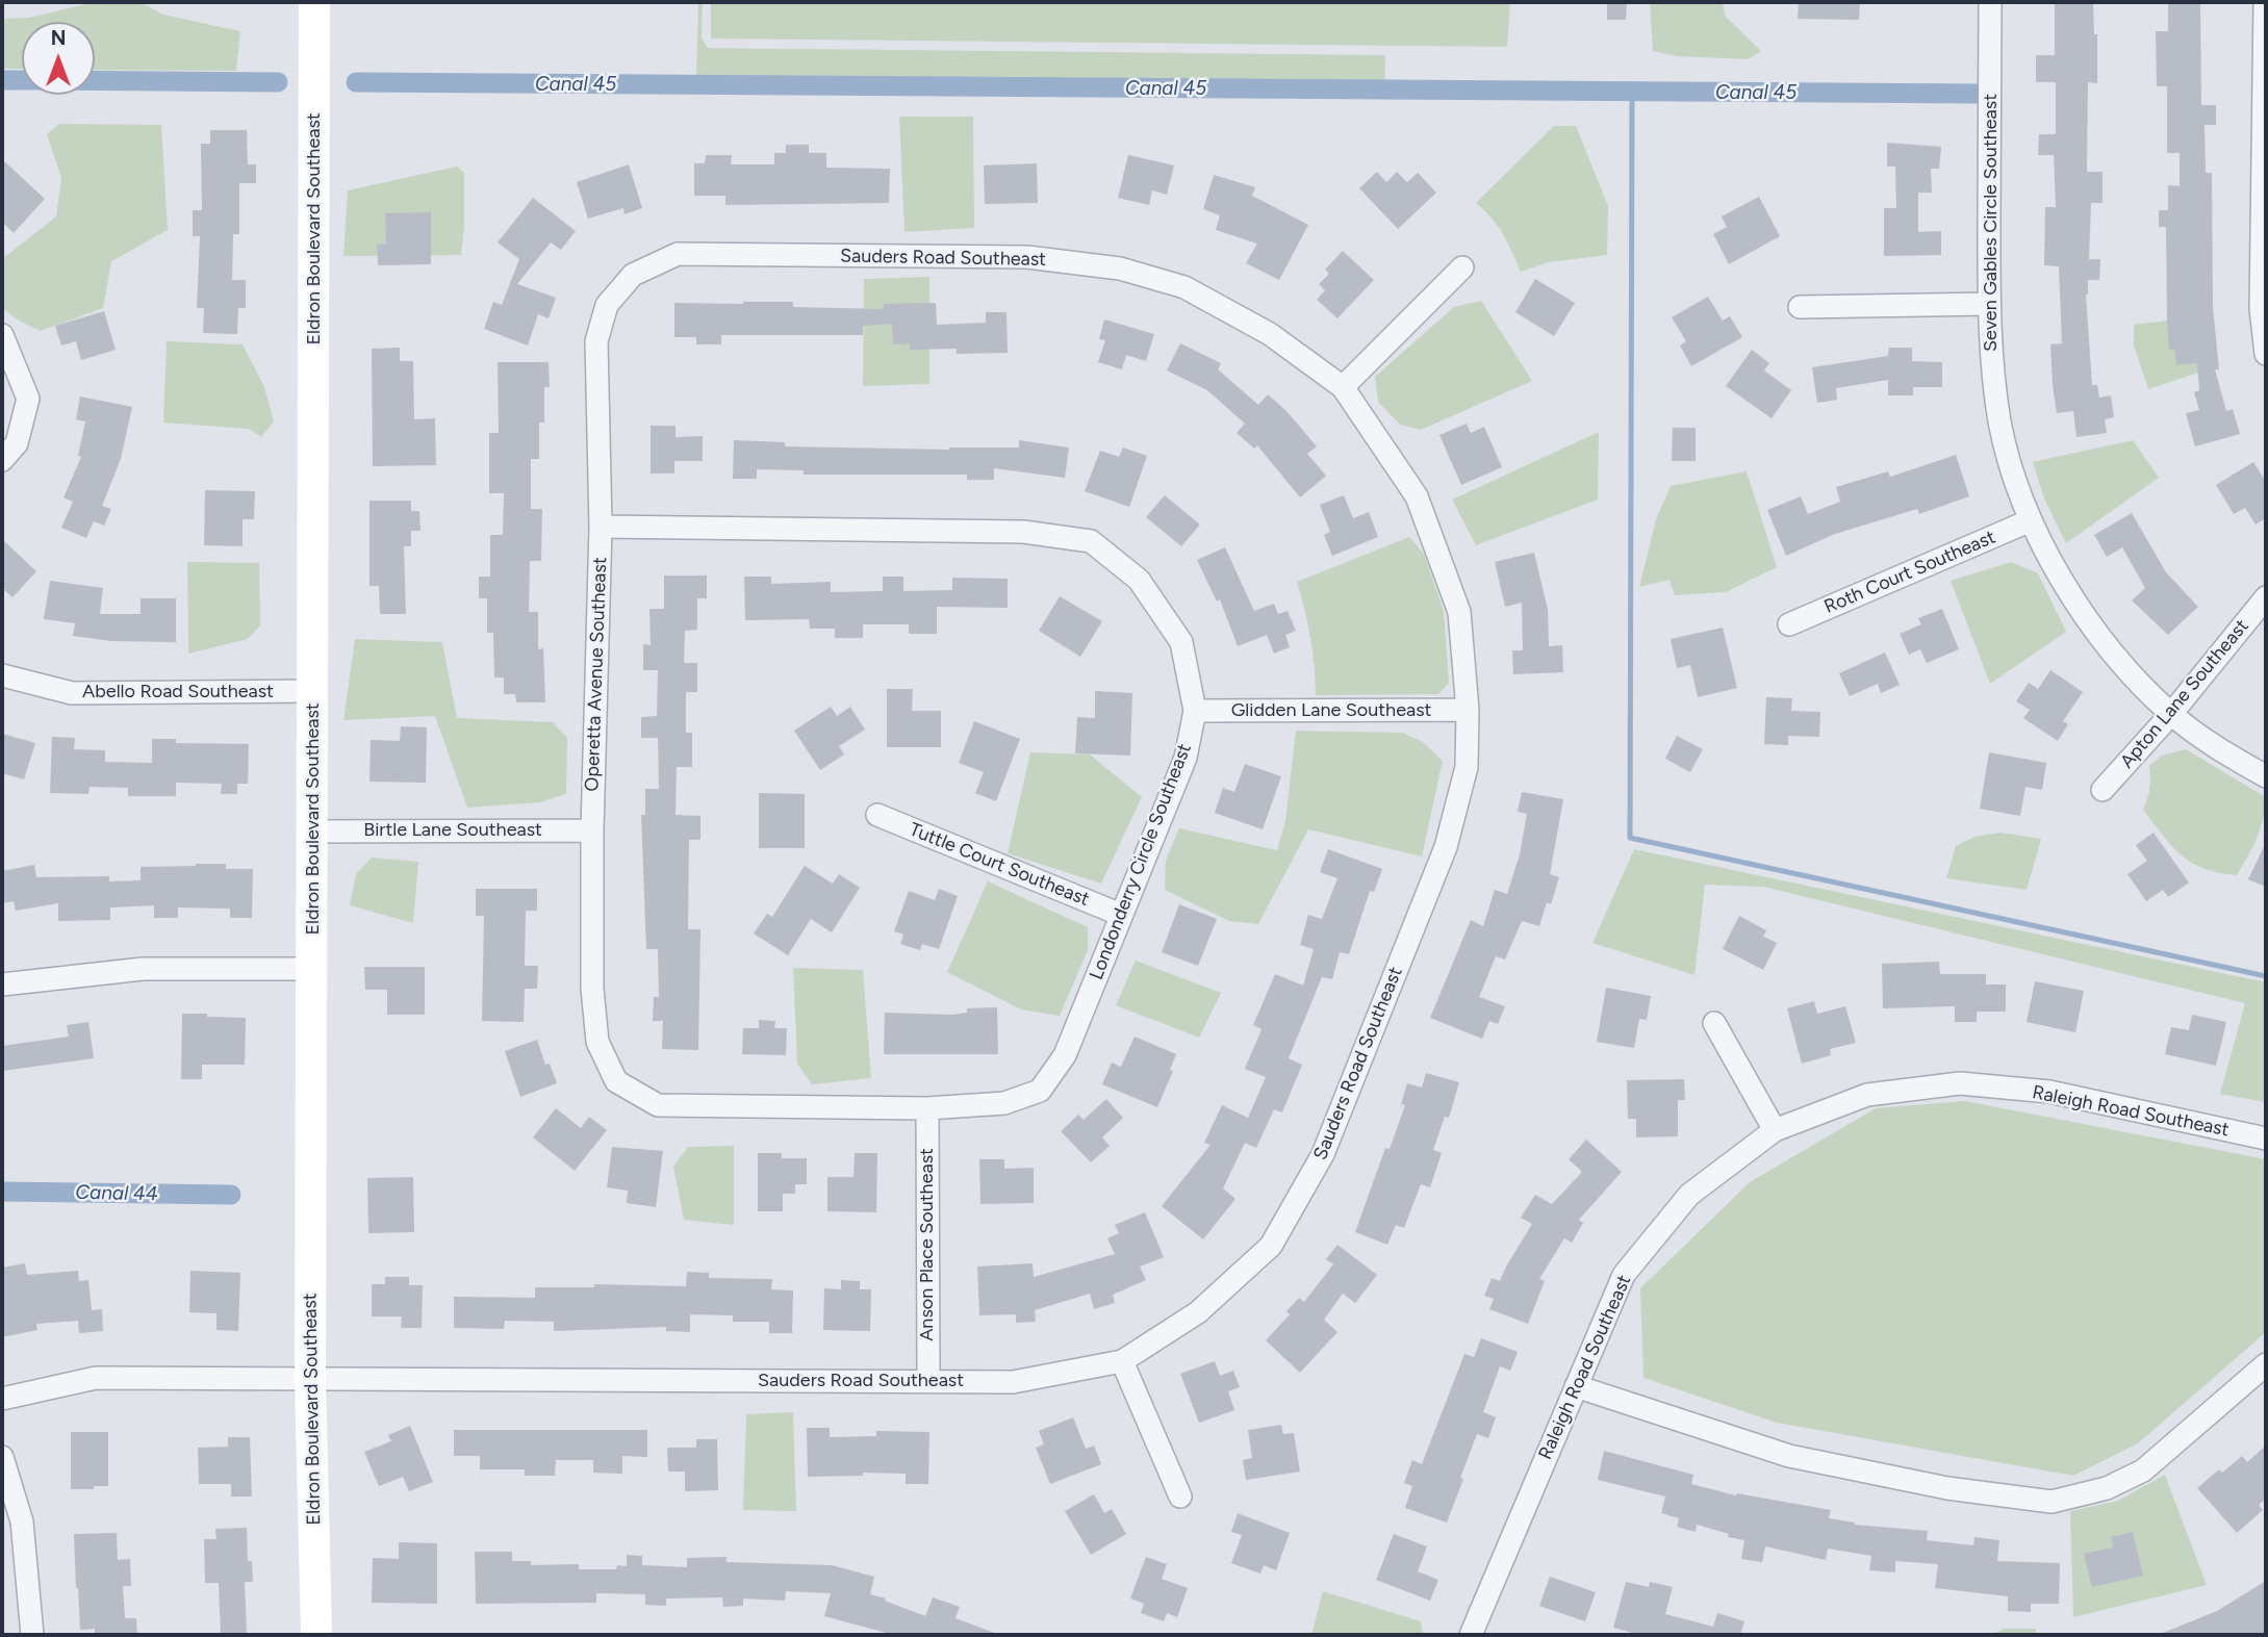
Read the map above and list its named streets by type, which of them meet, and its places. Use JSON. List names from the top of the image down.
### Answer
{
  "streets": {
    "street": [
      "Seven Gables Circle Southeast",
      "Eldron Boulevard Southeast",
      "Sauders Road Southeast",
      "Roth Court Southeast",
      "Operetta Avenue Southeast",
      "Abello Road Southeast",
      "Apton Lane Southeast",
      "Glidden Lane Southeast",
      "Birtle Lane Southeast",
      "Londonderry Circle Southeast",
      "Tuttle Court Southeast",
      "Raleigh Road Southeast",
      "Anson Place Southeast"
    ]
  },
  "crossings": [
    ["Seven Gables Circle Southeast", "Roth Court Southeast"],
    ["Seven Gables Circle Southeast", "Apton Lane Southeast"],
    ["Eldron Boulevard Southeast", "Sauders Road Southeast"],
    ["Eldron Boulevard Southeast", "Abello Road Southeast"],
    ["Eldron Boulevard Southeast", "Birtle Lane Southeast"],
    ["Sauders Road Southeast", "Operetta Avenue Southeast"],
    ["Sauders Road Southeast", "Glidden Lane Southeast"],
    ["Sauders Road Southeast", "Anson Place Southeast"],
    ["Operetta Avenue Southeast", "Birtle Lane Southeast"],
    ["Operetta Avenue Southeast", "Londonderry Circle Southeast"],
    ["Glidden Lane Southeast", "Londonderry Circle Southeast"],
    ["Londonderry Circle Southeast", "Tuttle Court Southeast"],
    ["Londonderry Circle Southeast", "Anson Place Southeast"]
  ],
  "water": ["Canal 45", "Canal 44"],
  "north": "top"
}
